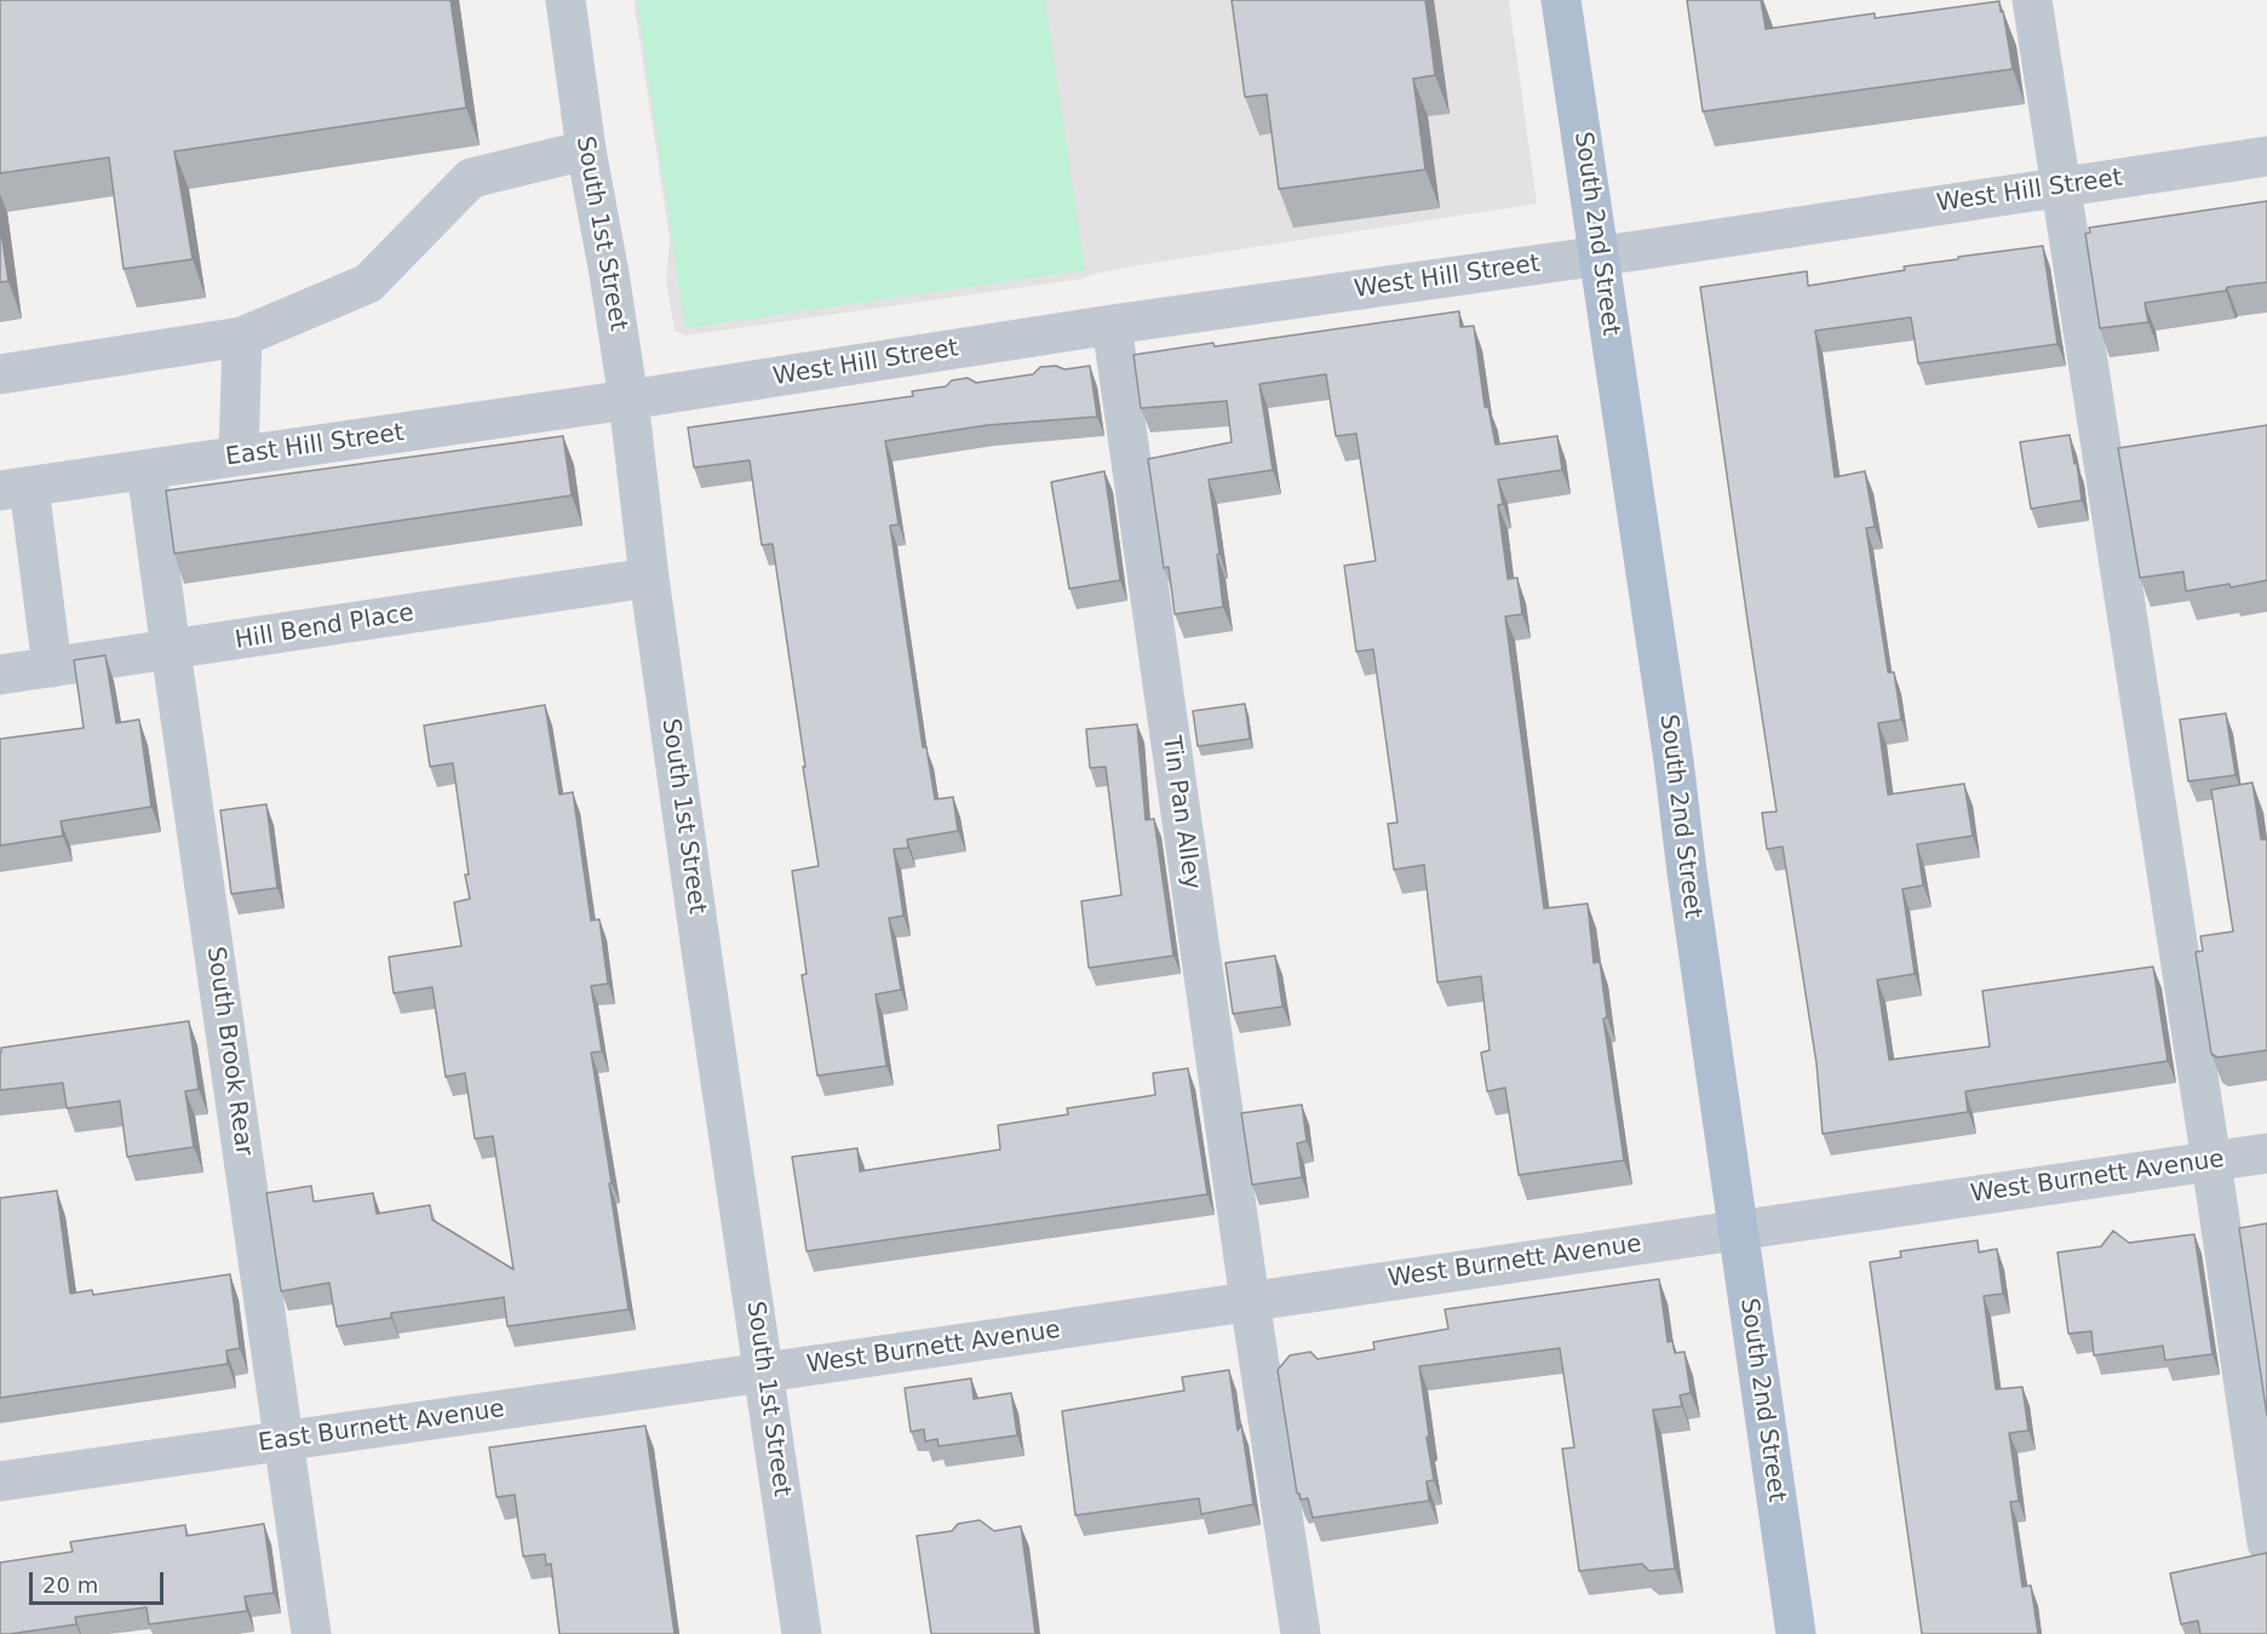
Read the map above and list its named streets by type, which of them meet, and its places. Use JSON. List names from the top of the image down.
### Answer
{
  "streets": {
    "main road": ["South 2nd Street"],
    "street": [
      "West Hill Street",
      "South 1st Street",
      "East Hill Street",
      "Hill Bend Place",
      "Tin Pan Alley",
      "South Brook Rear",
      "West Burnett Avenue",
      "East Burnett Avenue"
    ]
  },
  "crossings": [
    ["West Hill Street", "South 1st Street"],
    ["West Hill Street", "South 2nd Street"],
    ["West Hill Street", "East Hill Street"],
    ["West Hill Street", "Tin Pan Alley"],
    ["South 1st Street", "East Hill Street"],
    ["South 1st Street", "Hill Bend Place"],
    ["South 1st Street", "West Burnett Avenue"],
    ["South 1st Street", "East Burnett Avenue"],
    ["South 2nd Street", "West Burnett Avenue"],
    ["East Hill Street", "South Brook Rear"],
    ["Hill Bend Place", "South Brook Rear"],
    ["Tin Pan Alley", "West Burnett Avenue"],
    ["South Brook Rear", "East Burnett Avenue"],
    ["West Burnett Avenue", "East Burnett Avenue"]
  ],
  "scale_bar": "20 m"
}
